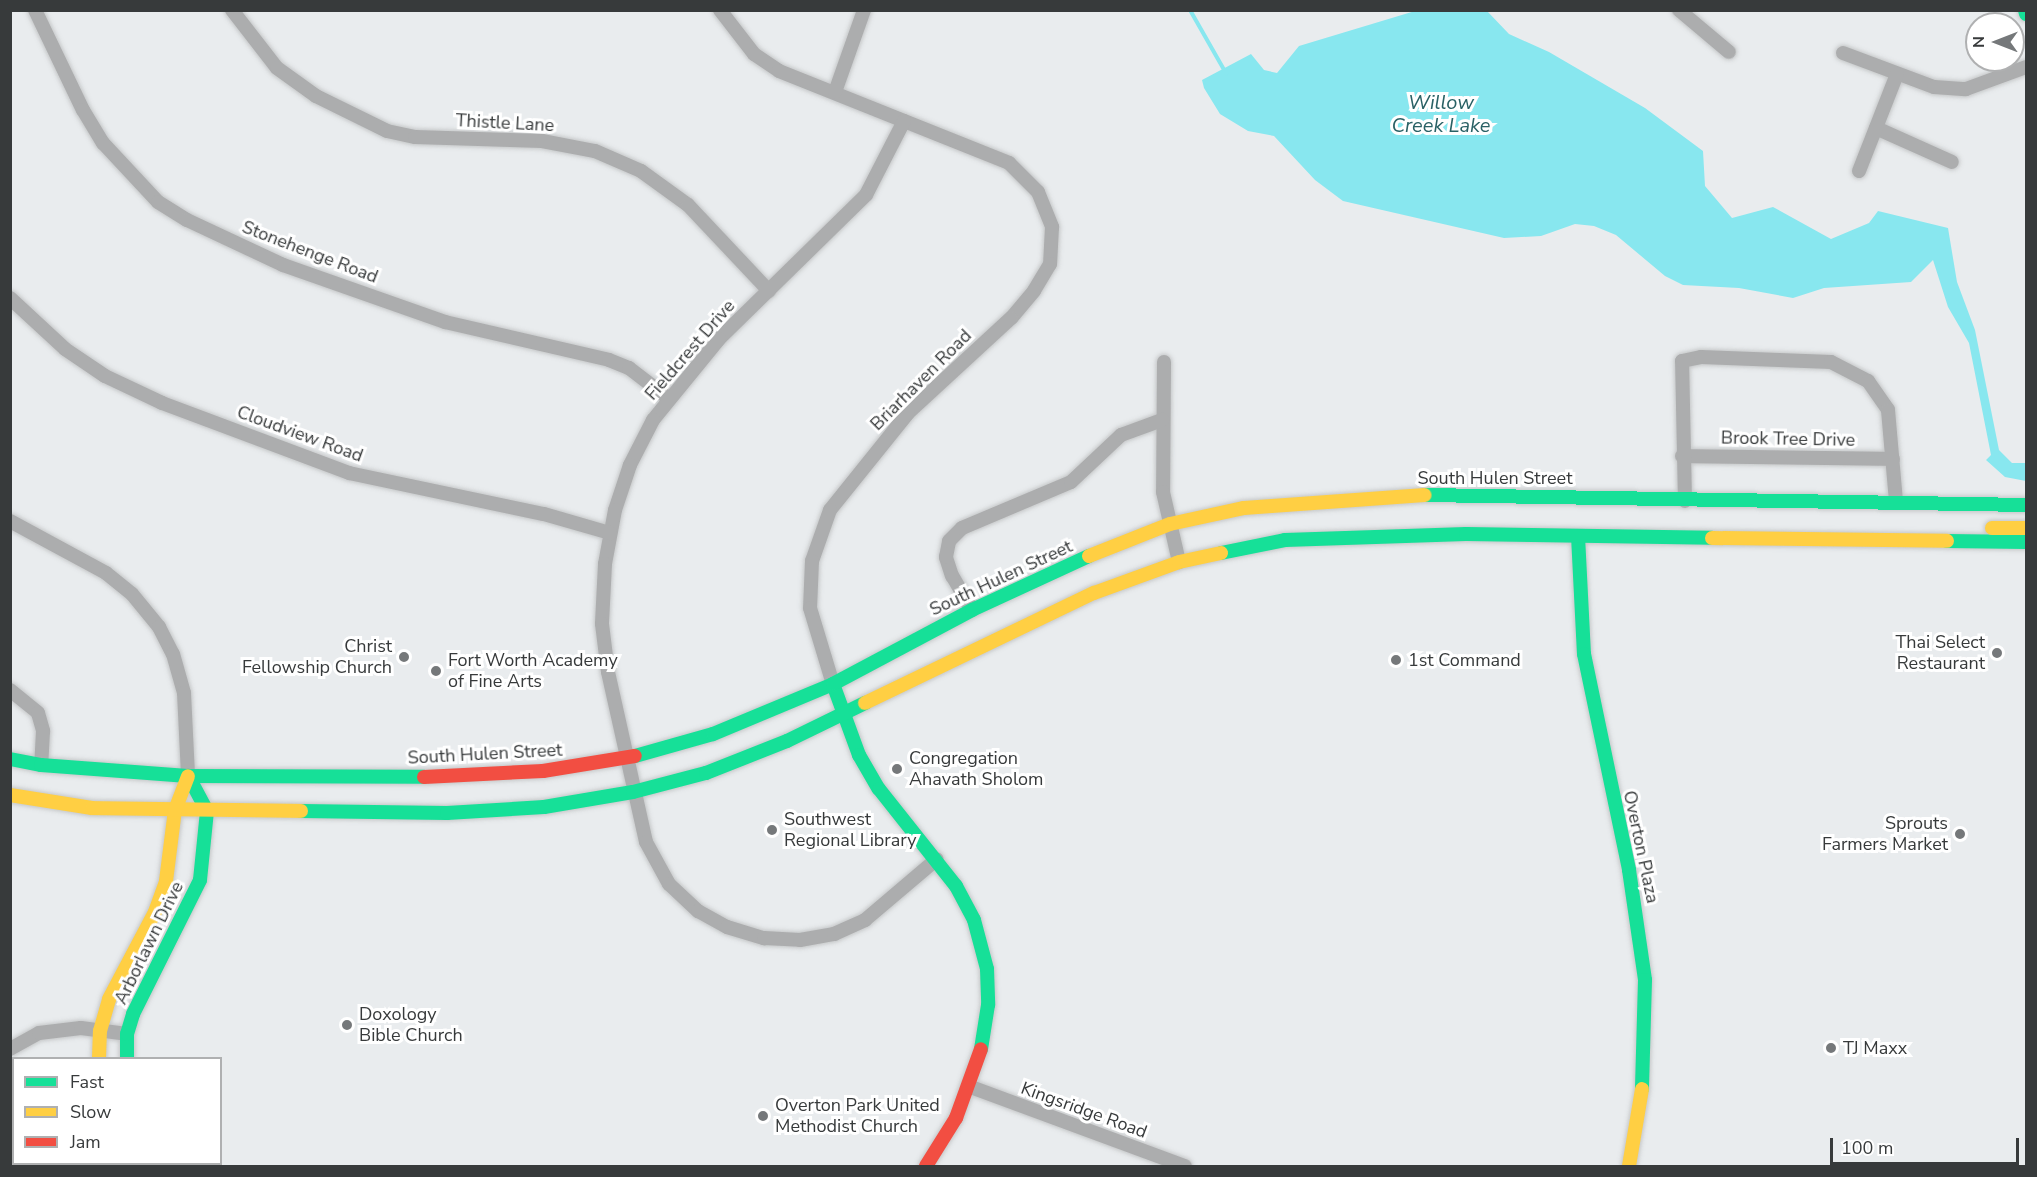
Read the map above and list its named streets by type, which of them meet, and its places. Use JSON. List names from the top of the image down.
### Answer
{
  "streets": {
    "main road": [
      "Briarhaven Road",
      "South Hulen Street",
      "Overton Plaza",
      "Arborlawn Drive"
    ],
    "street": [
      "Thistle Lane",
      "Stonehenge Road",
      "Fieldcrest Drive",
      "Cloudview Road",
      "Brook Tree Drive",
      "Kingsridge Road"
    ]
  },
  "crossings": [
    ["Thistle Lane", "Fieldcrest Drive"],
    ["Stonehenge Road", "Fieldcrest Drive"],
    ["Fieldcrest Drive", "Briarhaven Road"],
    ["Fieldcrest Drive", "Cloudview Road"],
    ["Fieldcrest Drive", "South Hulen Street"],
    ["Briarhaven Road", "South Hulen Street"],
    ["Briarhaven Road", "Kingsridge Road"],
    ["South Hulen Street", "Arborlawn Drive"]
  ],
  "water": ["Willow Creek Lake"],
  "places": [
    "Thai Select Restaurant",
    "Christ Fellowship Church",
    "1st Command",
    "Fort Worth Academy of Fine Arts",
    "Congregation Ahavath Sholom",
    "Southwest Regional Library",
    "Sprouts Farmers Market",
    "Doxology Bible Church",
    "TJ Maxx",
    "Overton Park United Methodist Church"
  ],
  "legend": ["Fast", "Slow", "Jam"],
  "scale_bar": "100 m",
  "north": "left"
}
